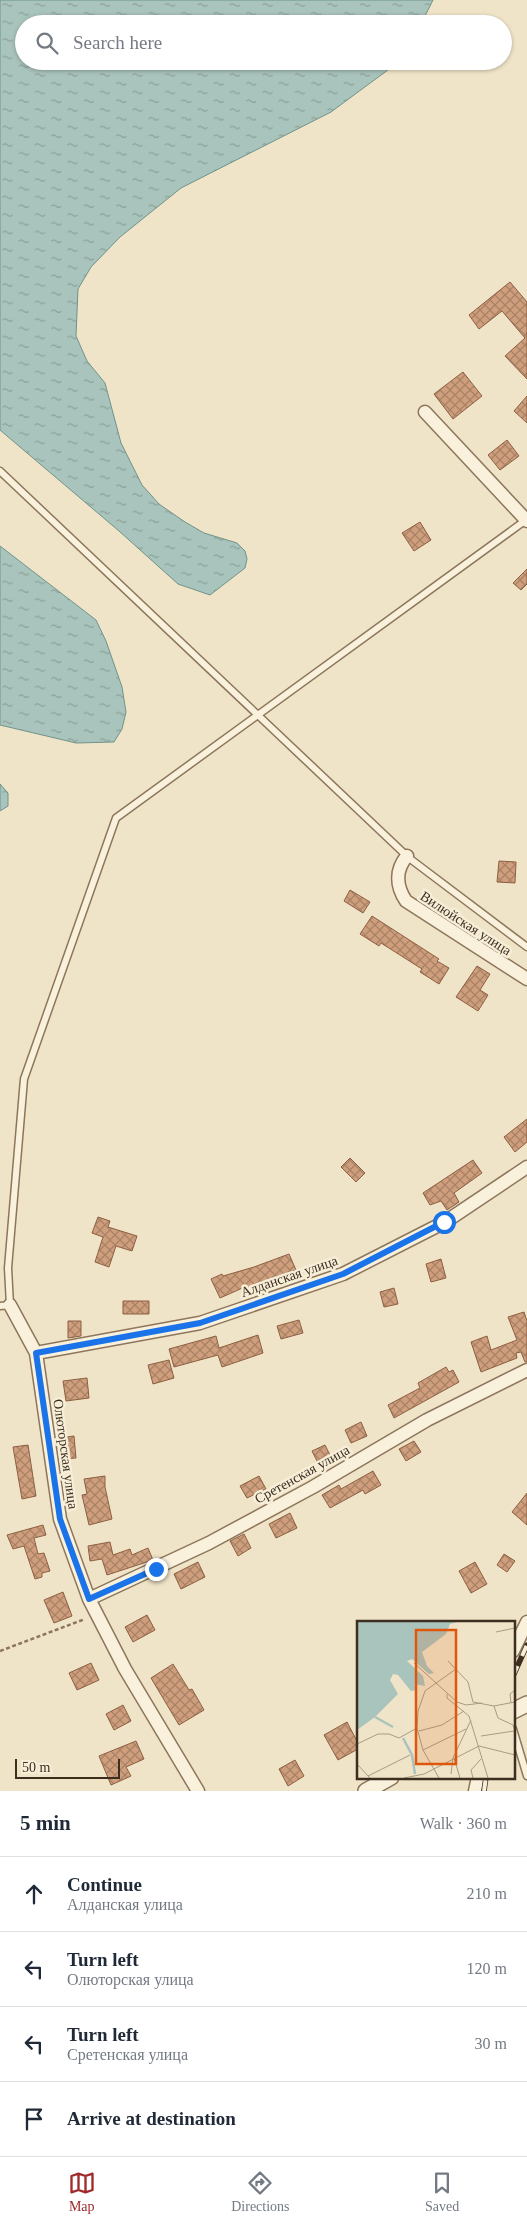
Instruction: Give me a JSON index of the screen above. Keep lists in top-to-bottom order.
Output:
{
  "streets": {
    "street": [
      "Вилюйская улица",
      "Алданская улица",
      "Олюторская улица",
      "Сретенская улица"
    ]
  },
  "crossings": [
    ["Алданская улица", "Олюторская улица"],
    ["Олюторская улица", "Сретенская улица"]
  ],
  "scale_bar": "50 m",
  "page": {
    "search": "Search here",
    "scale": "50 m",
    "heading": ["5 min", "Walk · 360 m"],
    "list": [
      ["Continue", "Алданская улица", "210 m"],
      ["Turn left", "Олюторская улица", "120 m"],
      ["Turn left", "Сретенская улица", "30 m"],
      "Arrive at destination"
    ],
    "nav": ["Map", "Directions", "Saved"]
  }
}
